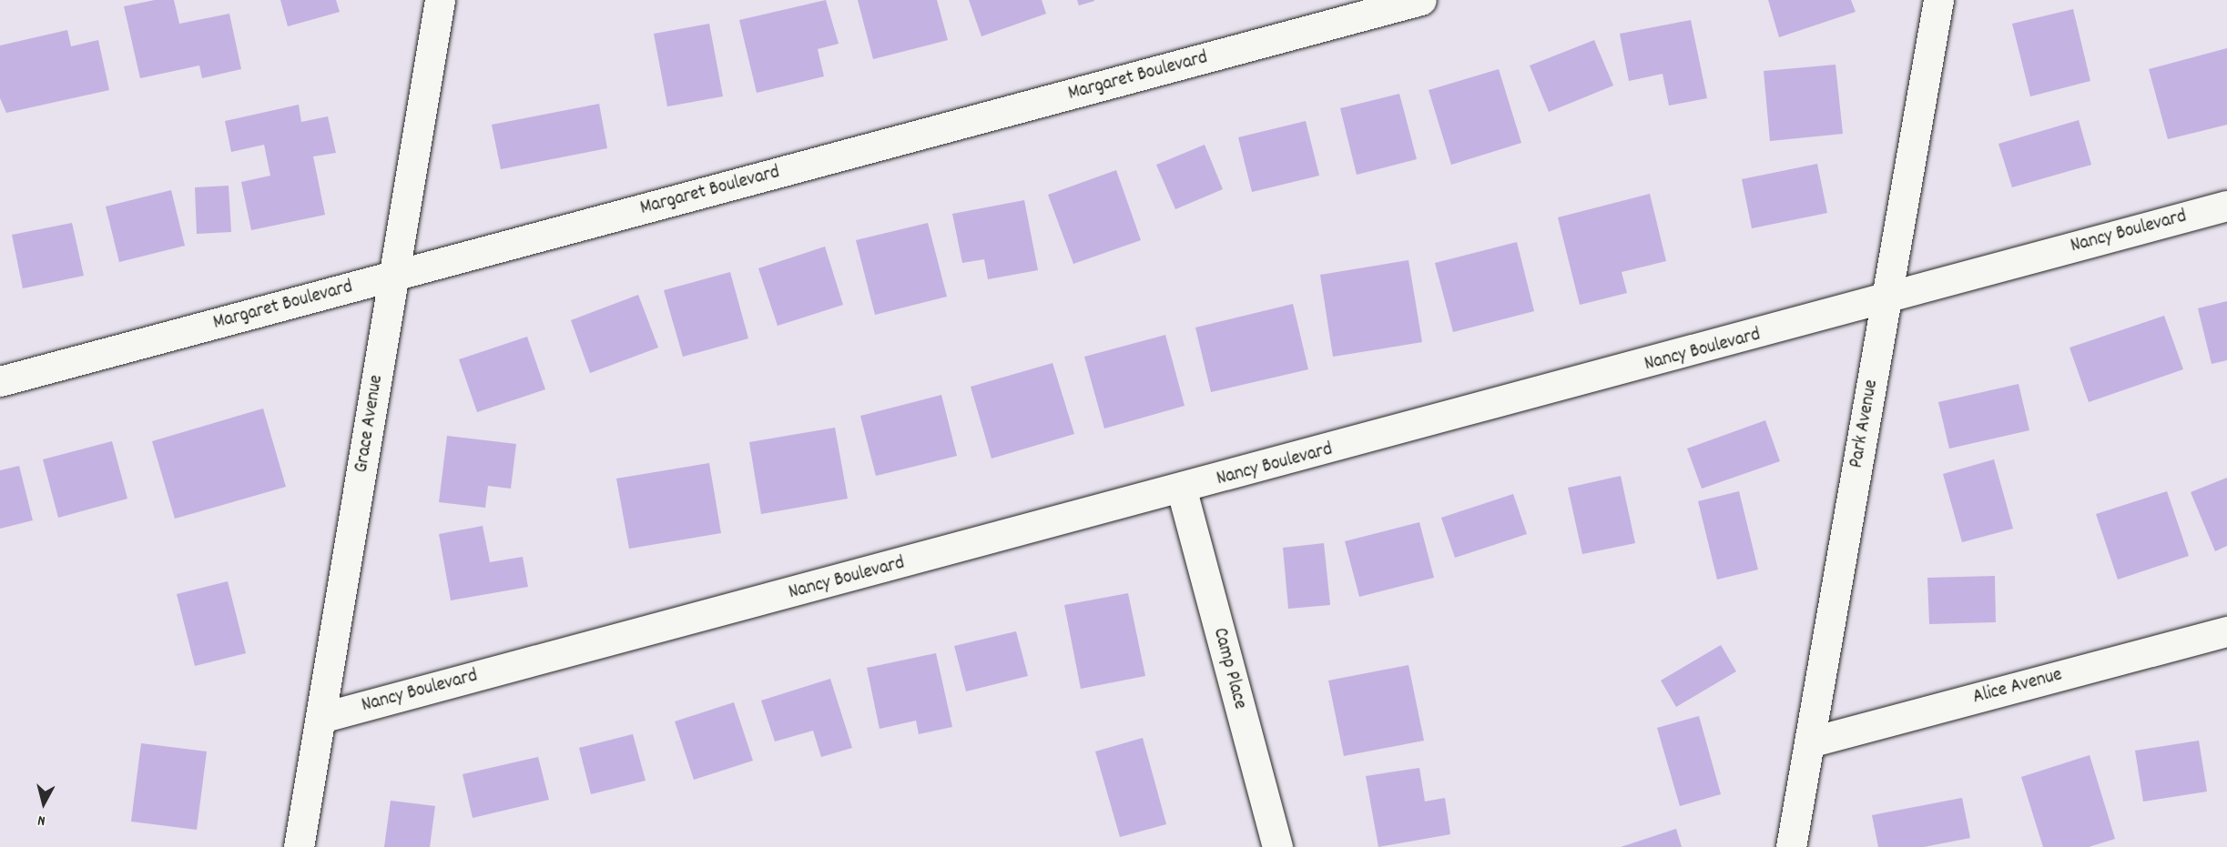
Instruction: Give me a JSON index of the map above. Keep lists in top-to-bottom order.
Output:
{
  "streets": {
    "street": [
      "Margaret Boulevard",
      "Nancy Boulevard",
      "Grace Avenue",
      "Park Avenue",
      "Camp Place",
      "Alice Avenue"
    ]
  },
  "crossings": [
    ["Margaret Boulevard", "Grace Avenue"],
    ["Nancy Boulevard", "Grace Avenue"],
    ["Nancy Boulevard", "Park Avenue"],
    ["Nancy Boulevard", "Camp Place"],
    ["Park Avenue", "Alice Avenue"]
  ],
  "north": "bottom"
}
